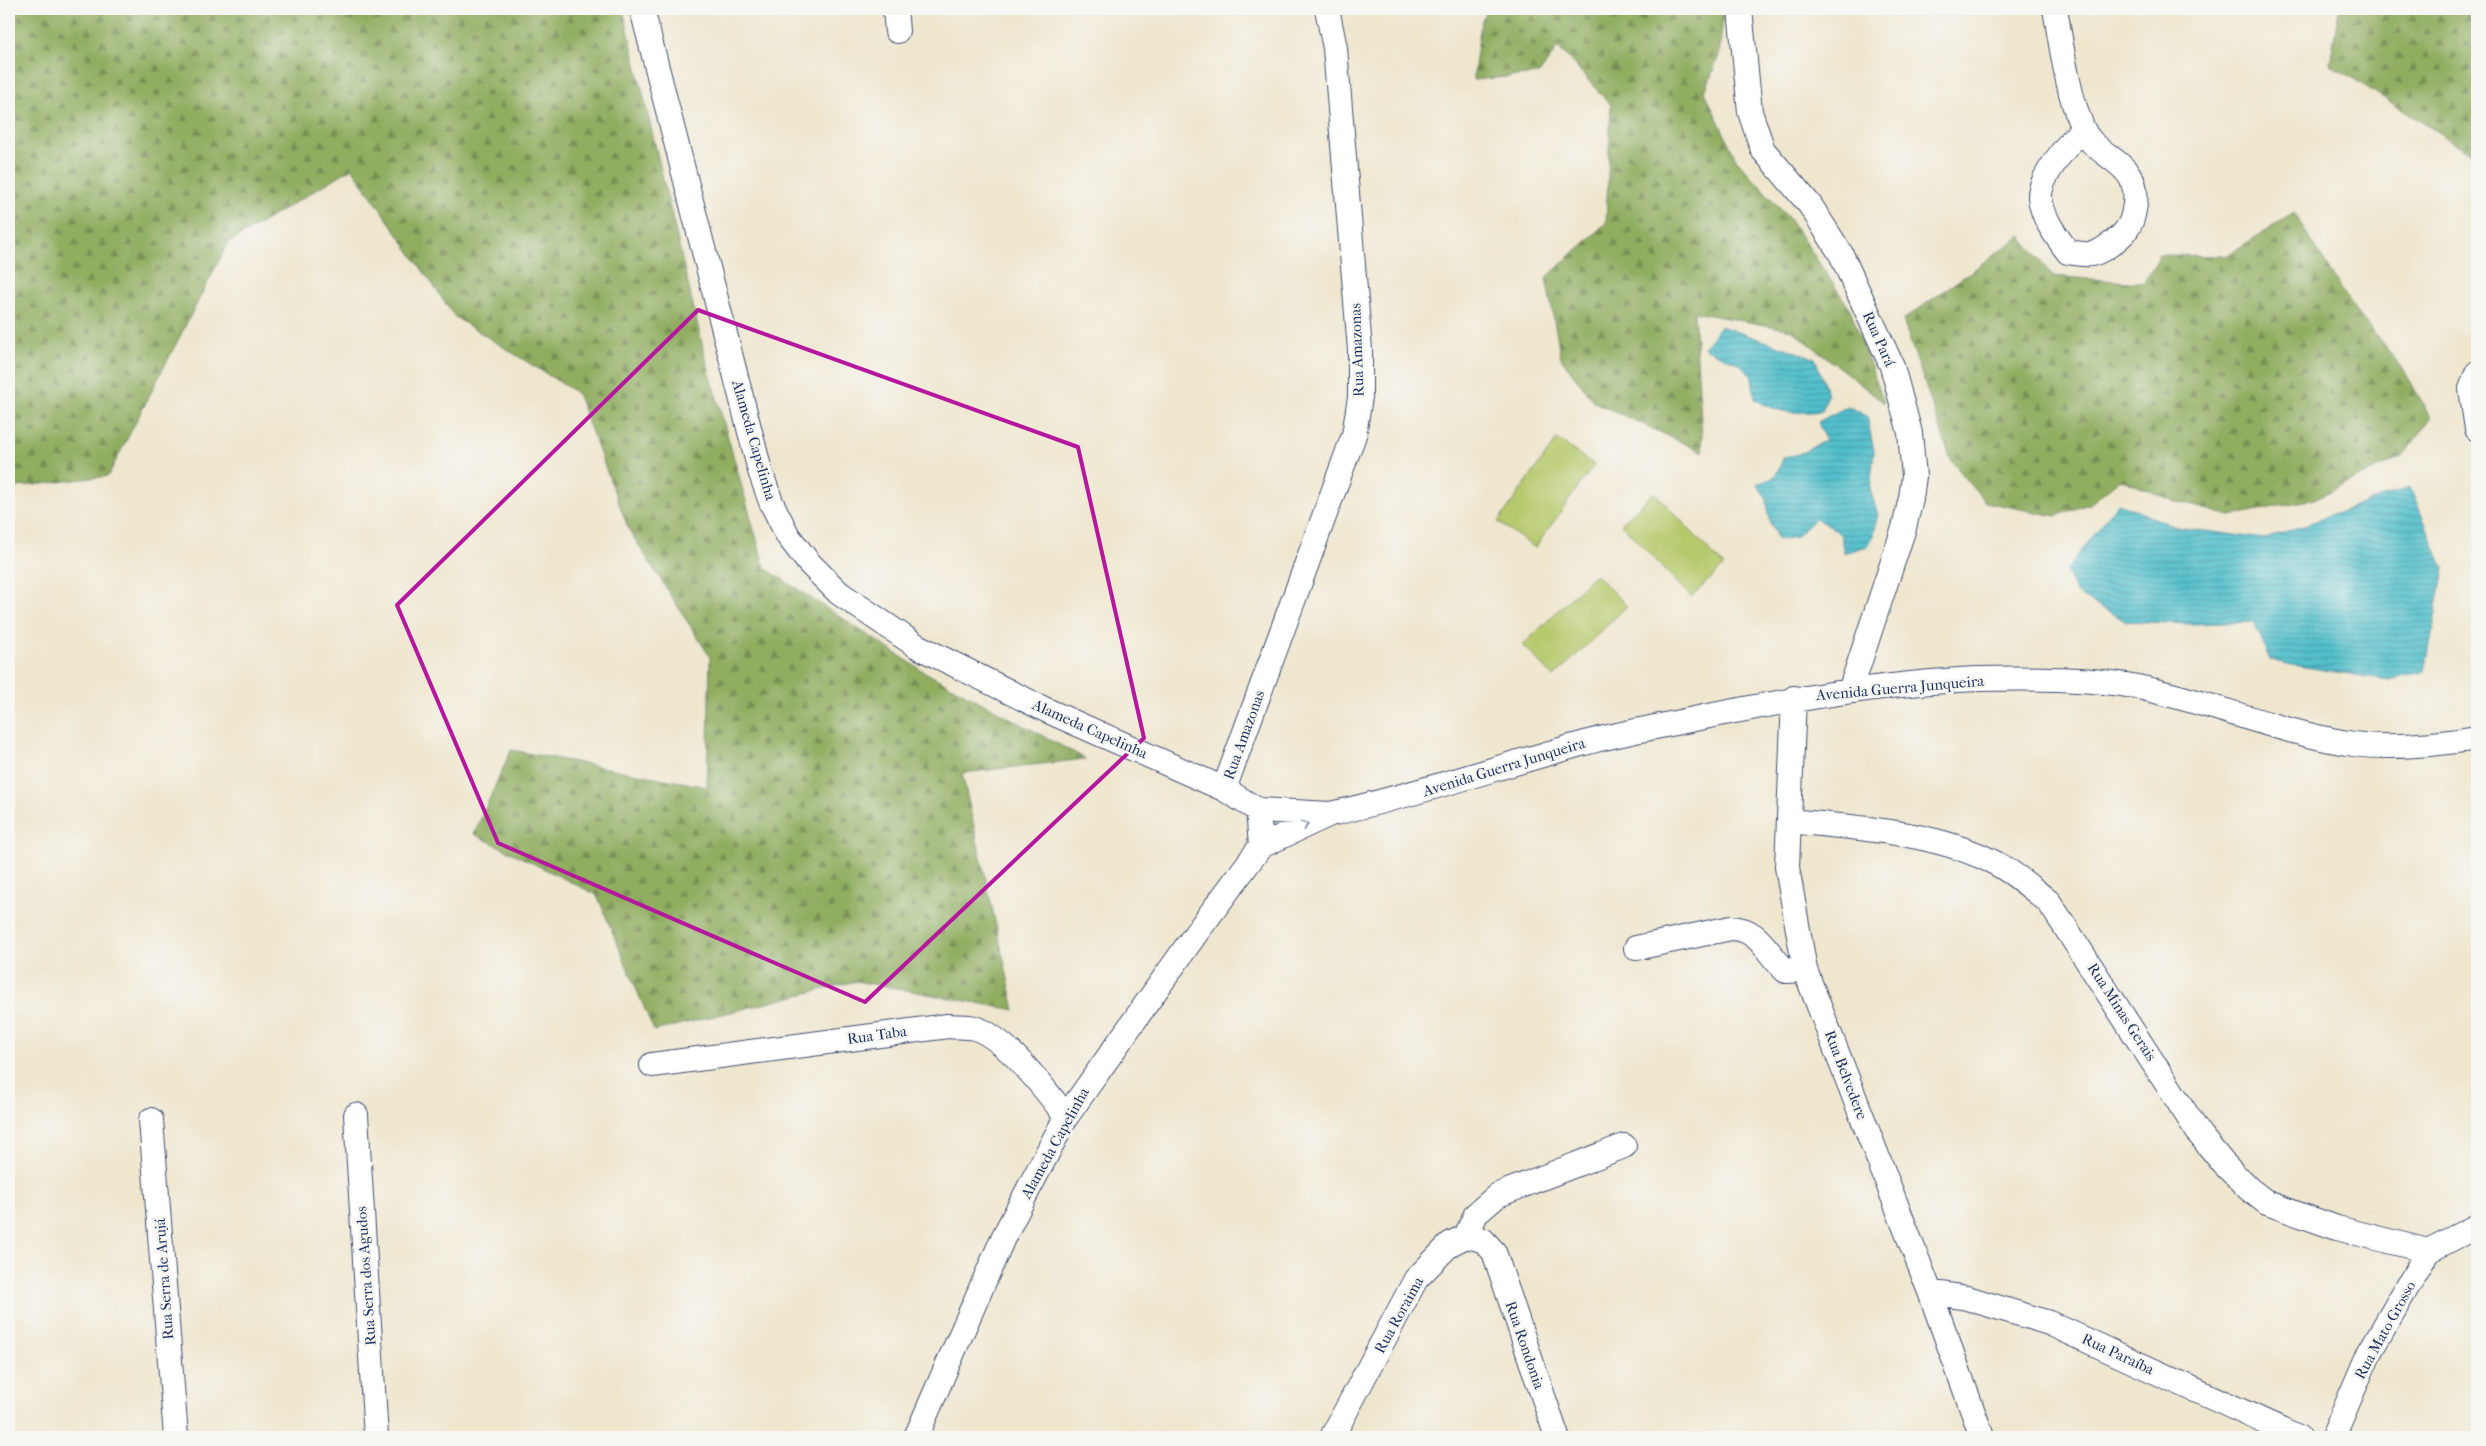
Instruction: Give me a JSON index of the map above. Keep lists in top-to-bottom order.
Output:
{
  "streets": {
    "street": [
      "Rua Pará",
      "Rua Amazonas",
      "Alameda Capelinha",
      "Avenida Guerra Junqueira",
      "Rua Minas Gerais",
      "Rua Taba",
      "Rua Belvedere",
      "Rua Serra dos Agudos",
      "Rua Serra de Arujá",
      "Rua Roraima",
      "Rua Mato Grosso",
      "Rua Rondonia",
      "Rua Paraíba"
    ]
  },
  "crossings": [
    ["Rua Pará", "Avenida Guerra Junqueira"],
    ["Rua Amazonas", "Alameda Capelinha"],
    ["Alameda Capelinha", "Avenida Guerra Junqueira"],
    ["Alameda Capelinha", "Rua Taba"],
    ["Avenida Guerra Junqueira", "Rua Belvedere"],
    ["Rua Minas Gerais", "Rua Belvedere"],
    ["Rua Minas Gerais", "Rua Mato Grosso"],
    ["Rua Belvedere", "Rua Paraíba"],
    ["Rua Roraima", "Rua Rondonia"]
  ]
}
